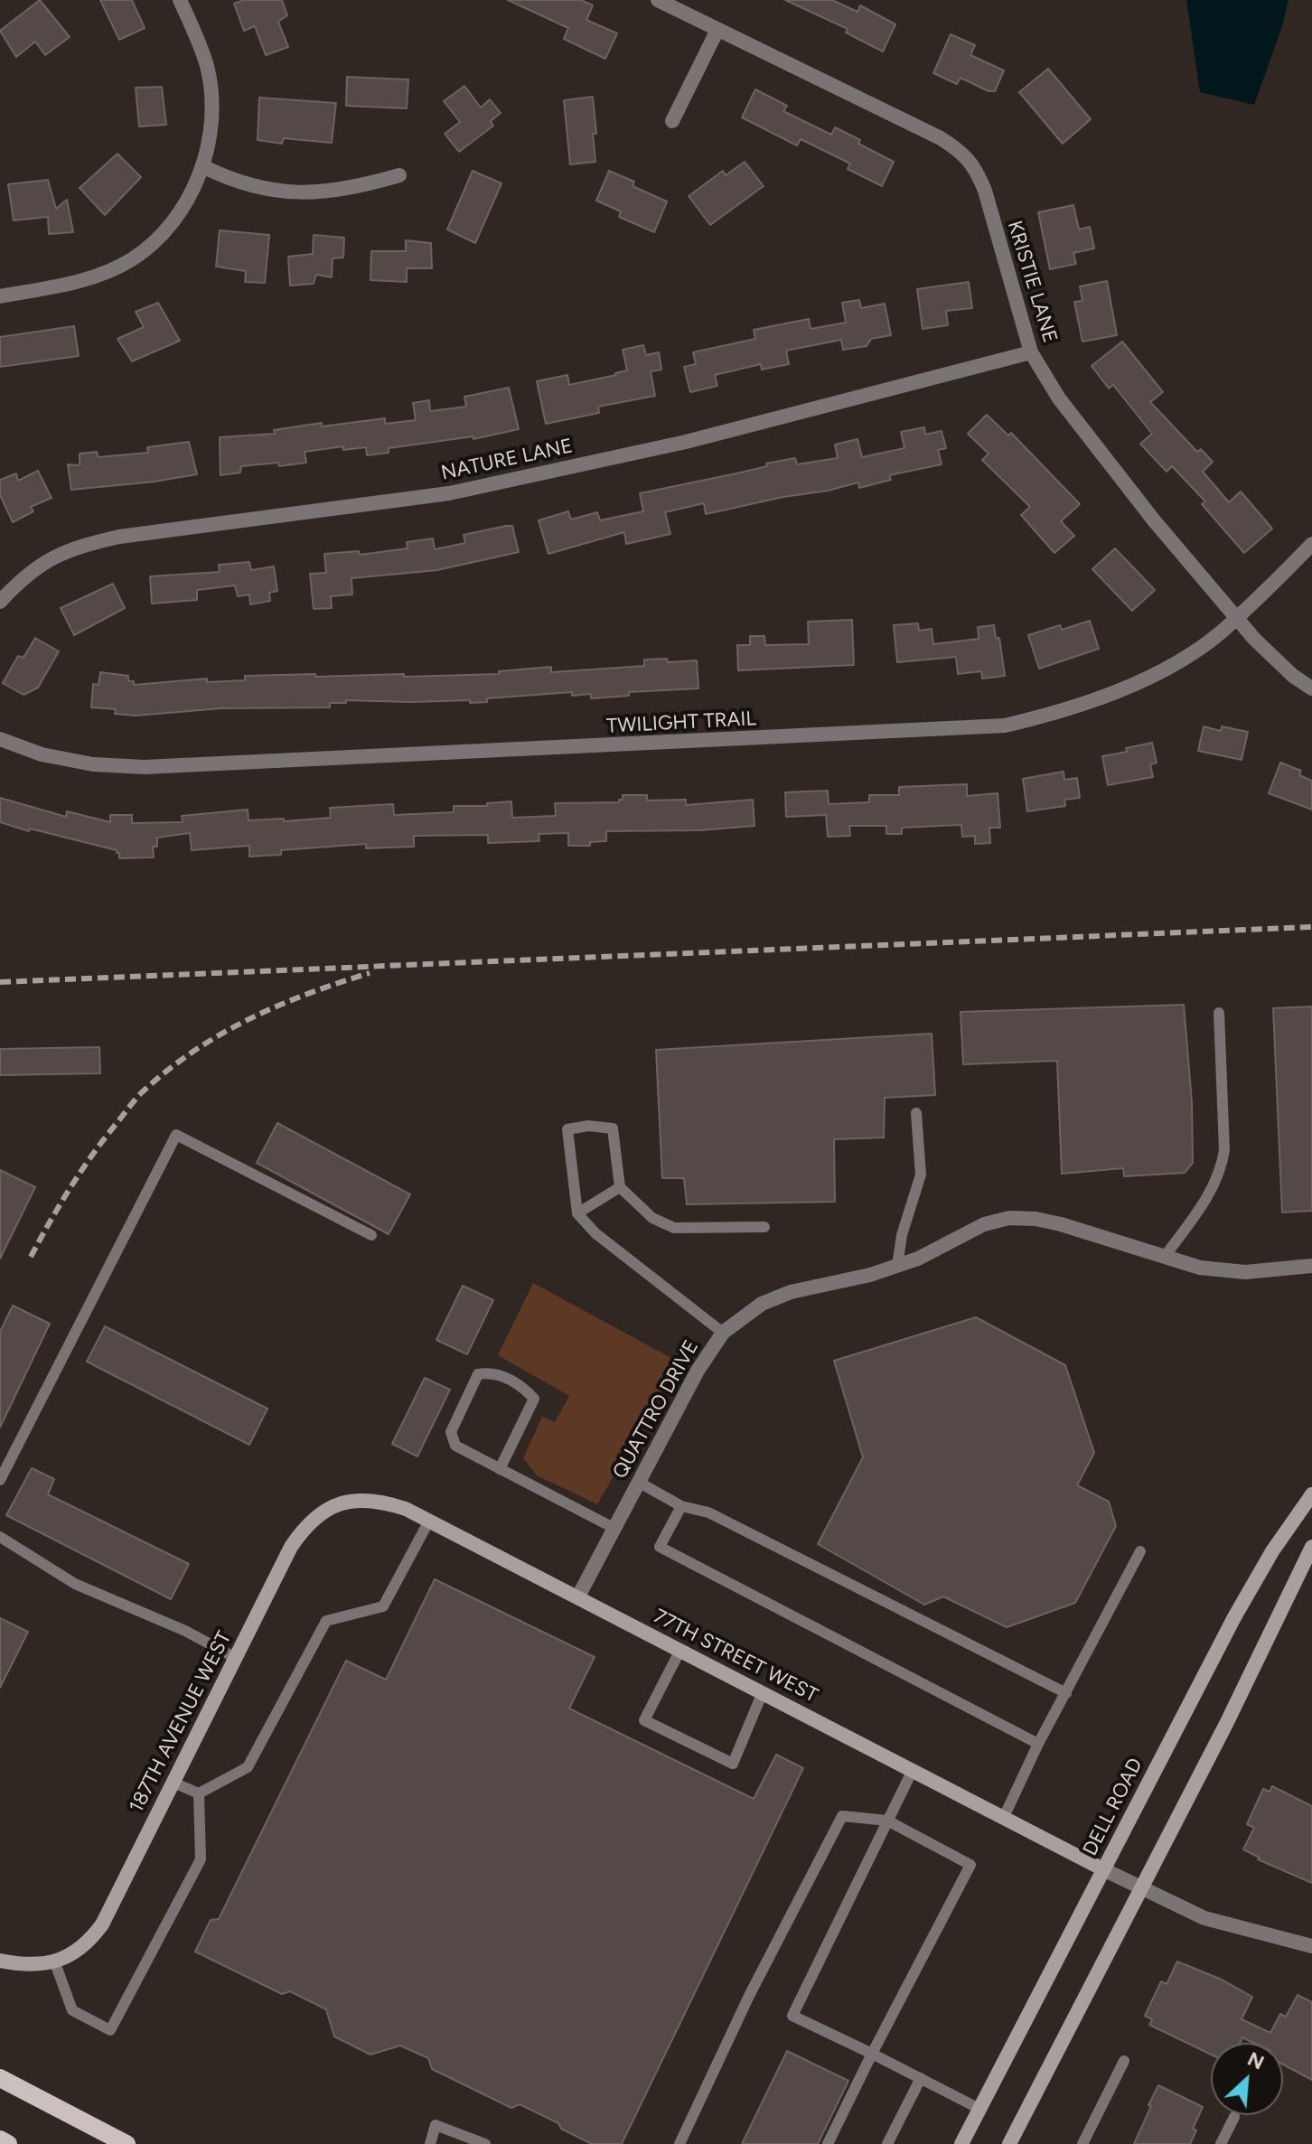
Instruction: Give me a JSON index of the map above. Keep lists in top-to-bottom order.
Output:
{
  "streets": {
    "street": [
      "KRISTIE LANE",
      "NATURE LANE",
      "TWILIGHT TRAIL",
      "QUATTRO DRIVE",
      "77TH STREET WEST",
      "187TH AVENUE WEST",
      "DELL ROAD"
    ]
  },
  "crossings": [
    ["KRISTIE LANE", "NATURE LANE"],
    ["KRISTIE LANE", "TWILIGHT TRAIL"],
    ["QUATTRO DRIVE", "77TH STREET WEST"],
    ["77TH STREET WEST", "187TH AVENUE WEST"],
    ["77TH STREET WEST", "DELL ROAD"]
  ],
  "north": "top right"
}
